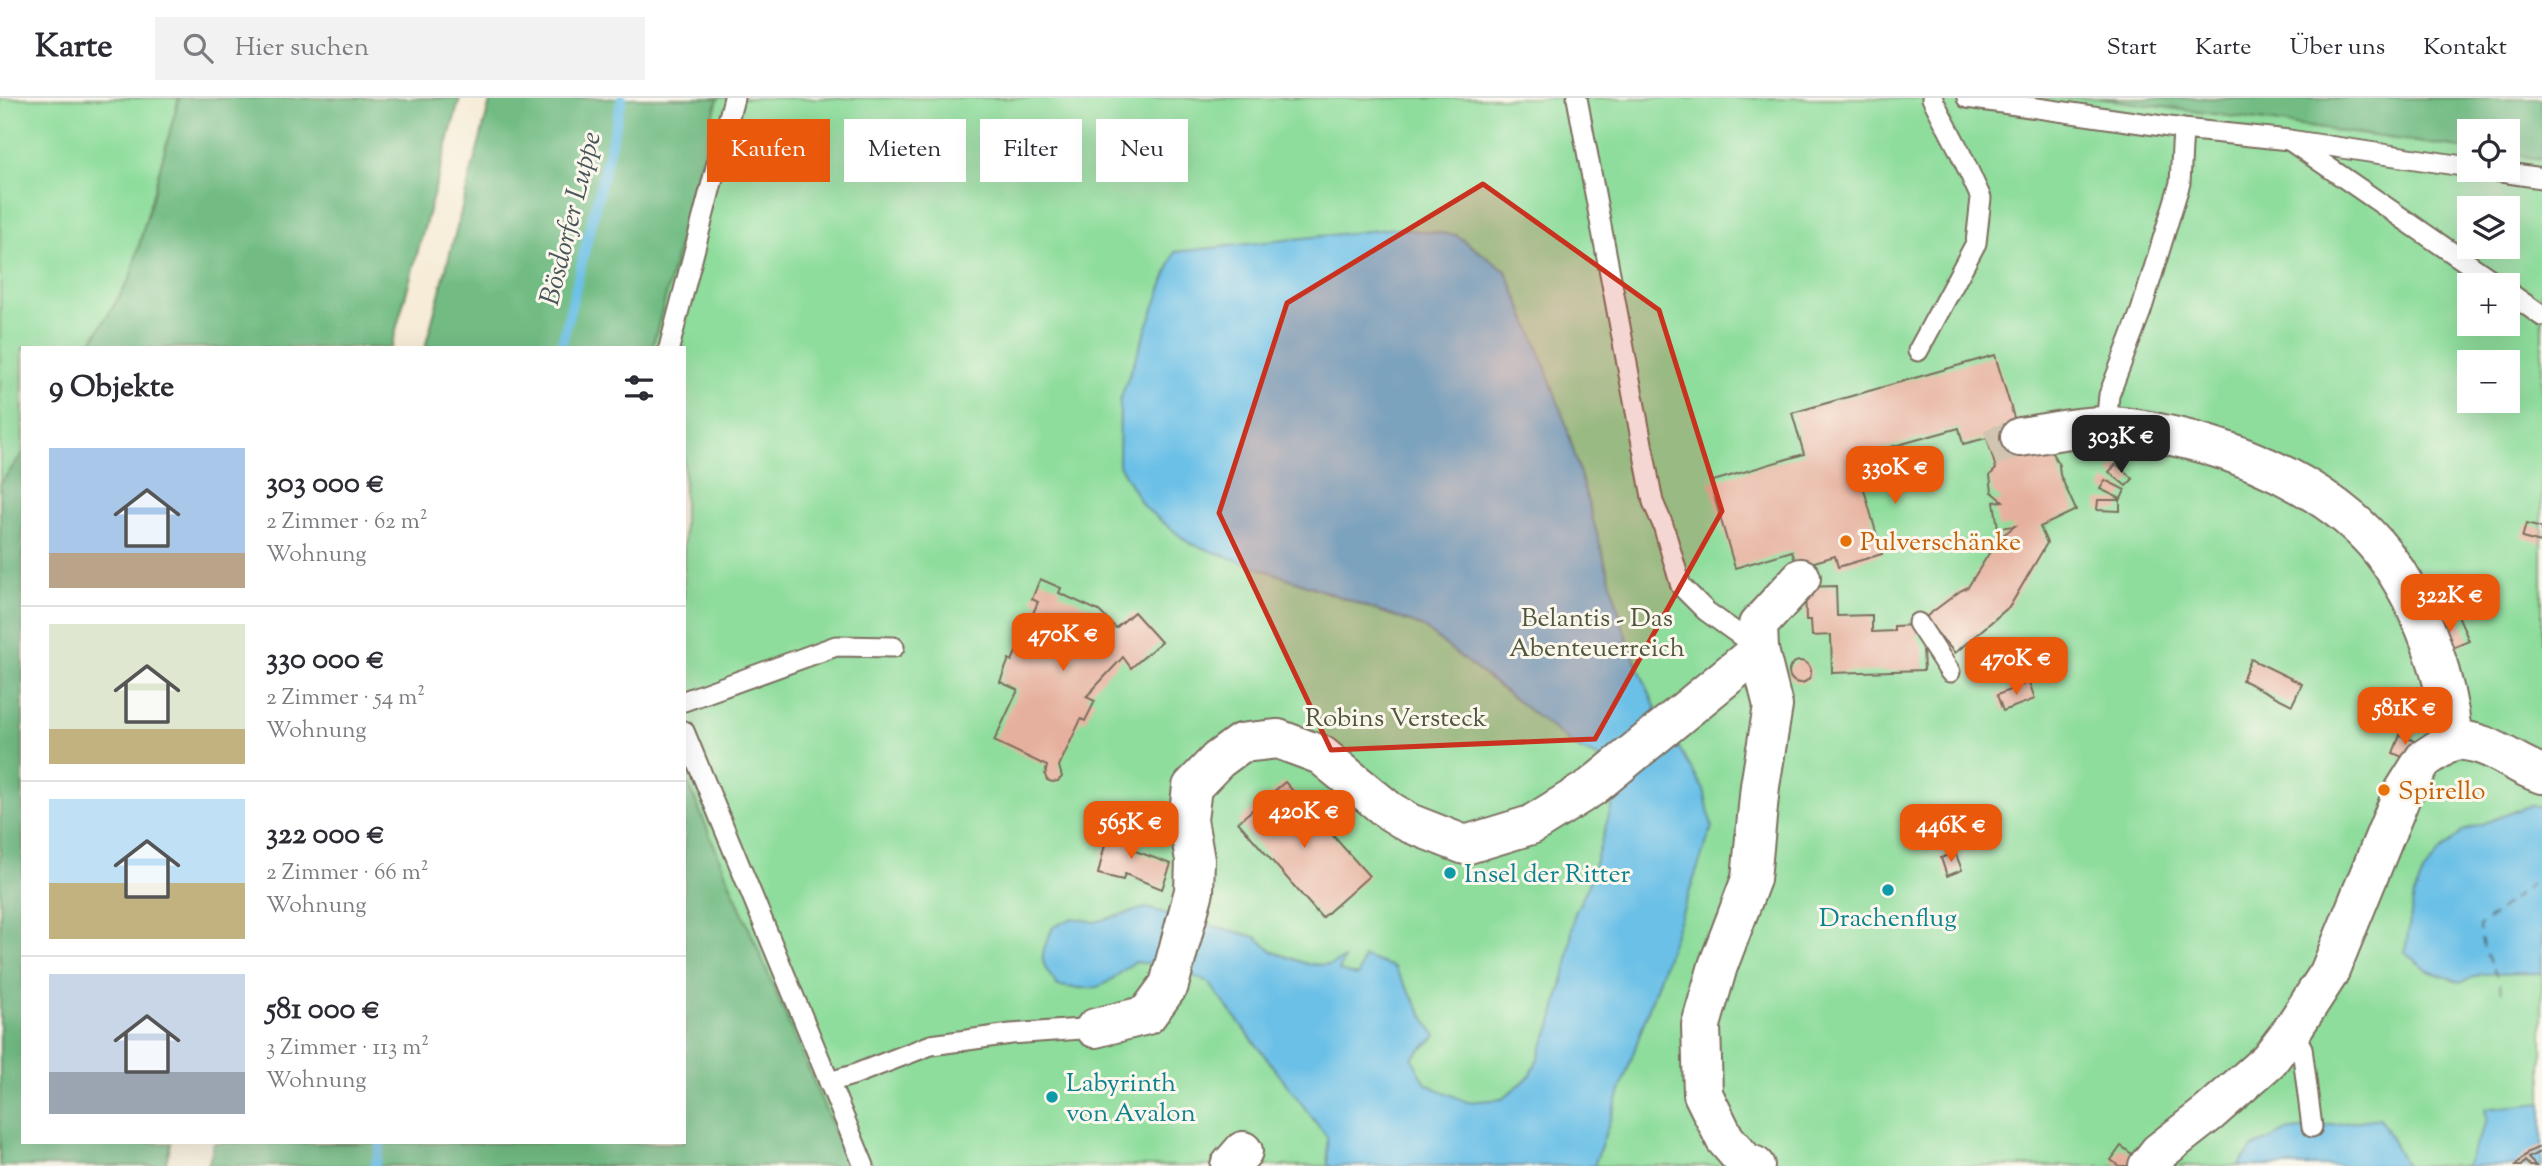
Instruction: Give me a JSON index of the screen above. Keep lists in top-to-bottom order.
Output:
{
  "water": ["Bösdorfer Luppe"],
  "parks": ["Belantis - Das Abenteuerreich", "Robins Versteck"],
  "places": [
    "Pulverschänke",
    "Spirello",
    "Insel der Ritter",
    "Drachenflug",
    "Labyrinth von Avalon"
  ],
  "page": {
    "header": "Karte",
    "search": "Hier suchen",
    "nav": [
      "Start",
      "Karte",
      "Über uns",
      "Kontakt"
    ],
    "map_buttons": ["+", "−"],
    "chip": [
      "Kaufen",
      "Mieten",
      "Filter",
      "Neu"
    ],
    "heading": "9 Objekte",
    "price": [
      "303K €",
      "330K €",
      "322K €",
      "470K €",
      "470K €",
      "581K €",
      "420K €",
      "565K €",
      "446K €"
    ],
    "list": [
      {
        "name": "303 000 €",
        "note": "2 Zimmer · 62 m² · Wohnung"
      },
      {
        "name": "330 000 €",
        "note": "2 Zimmer · 54 m² · Wohnung"
      },
      {
        "name": "322 000 €",
        "note": "2 Zimmer · 66 m² · Wohnung"
      },
      {
        "name": "581 000 €",
        "note": "3 Zimmer · 113 m² · Wohnung"
      }
    ]
  }
}
